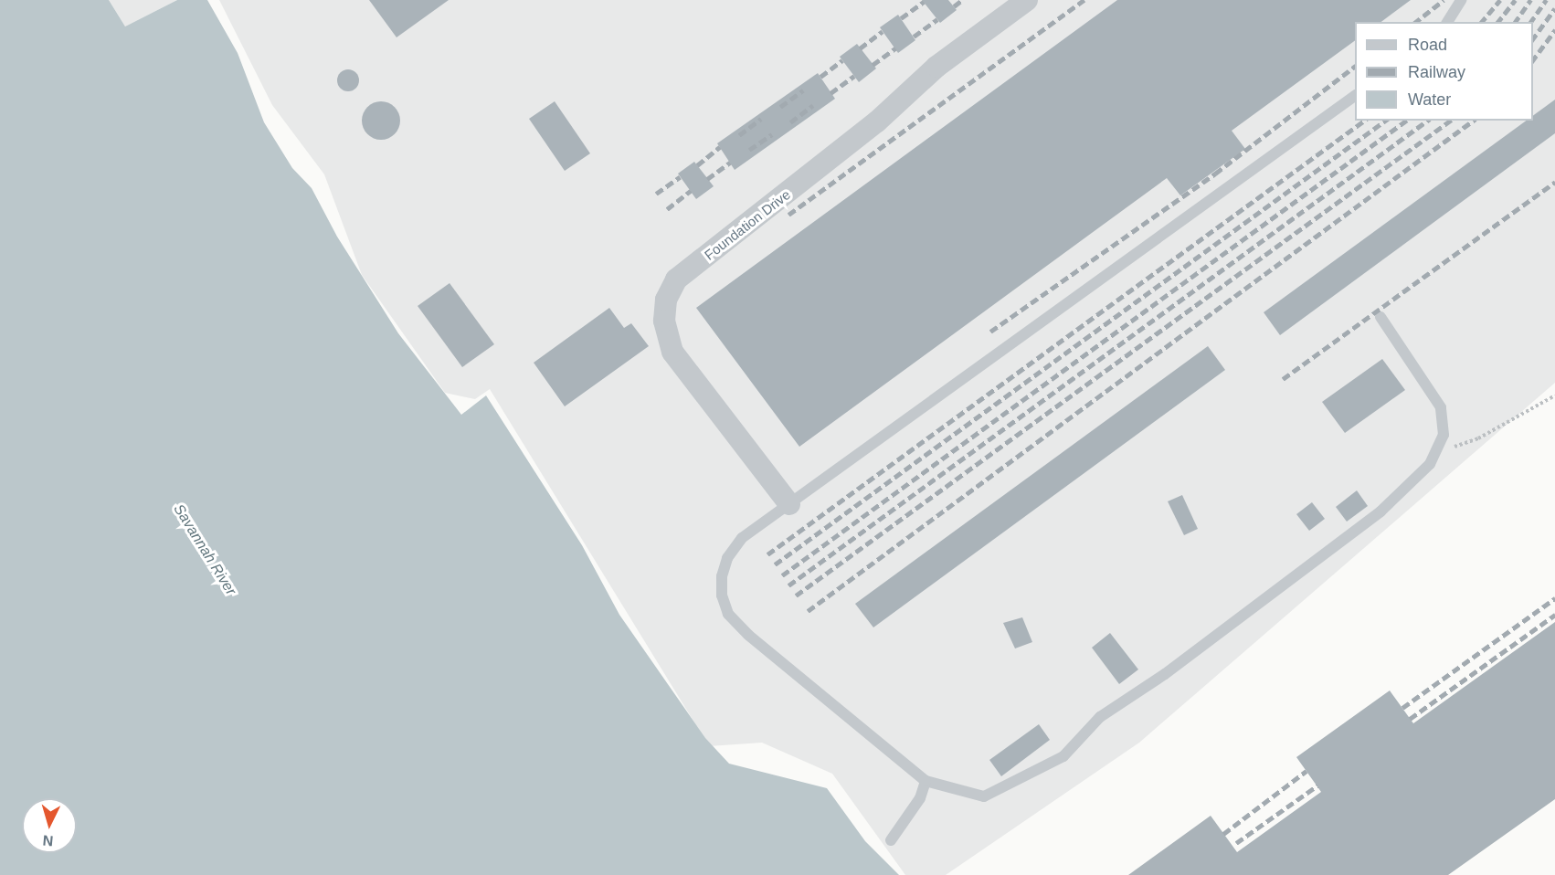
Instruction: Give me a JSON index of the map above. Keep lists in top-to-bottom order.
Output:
{
  "streets": {
    "street": ["Foundation Drive"]
  },
  "water": ["Savannah River"],
  "legend": ["Road", "Railway", "Water"],
  "north": "bottom"
}
